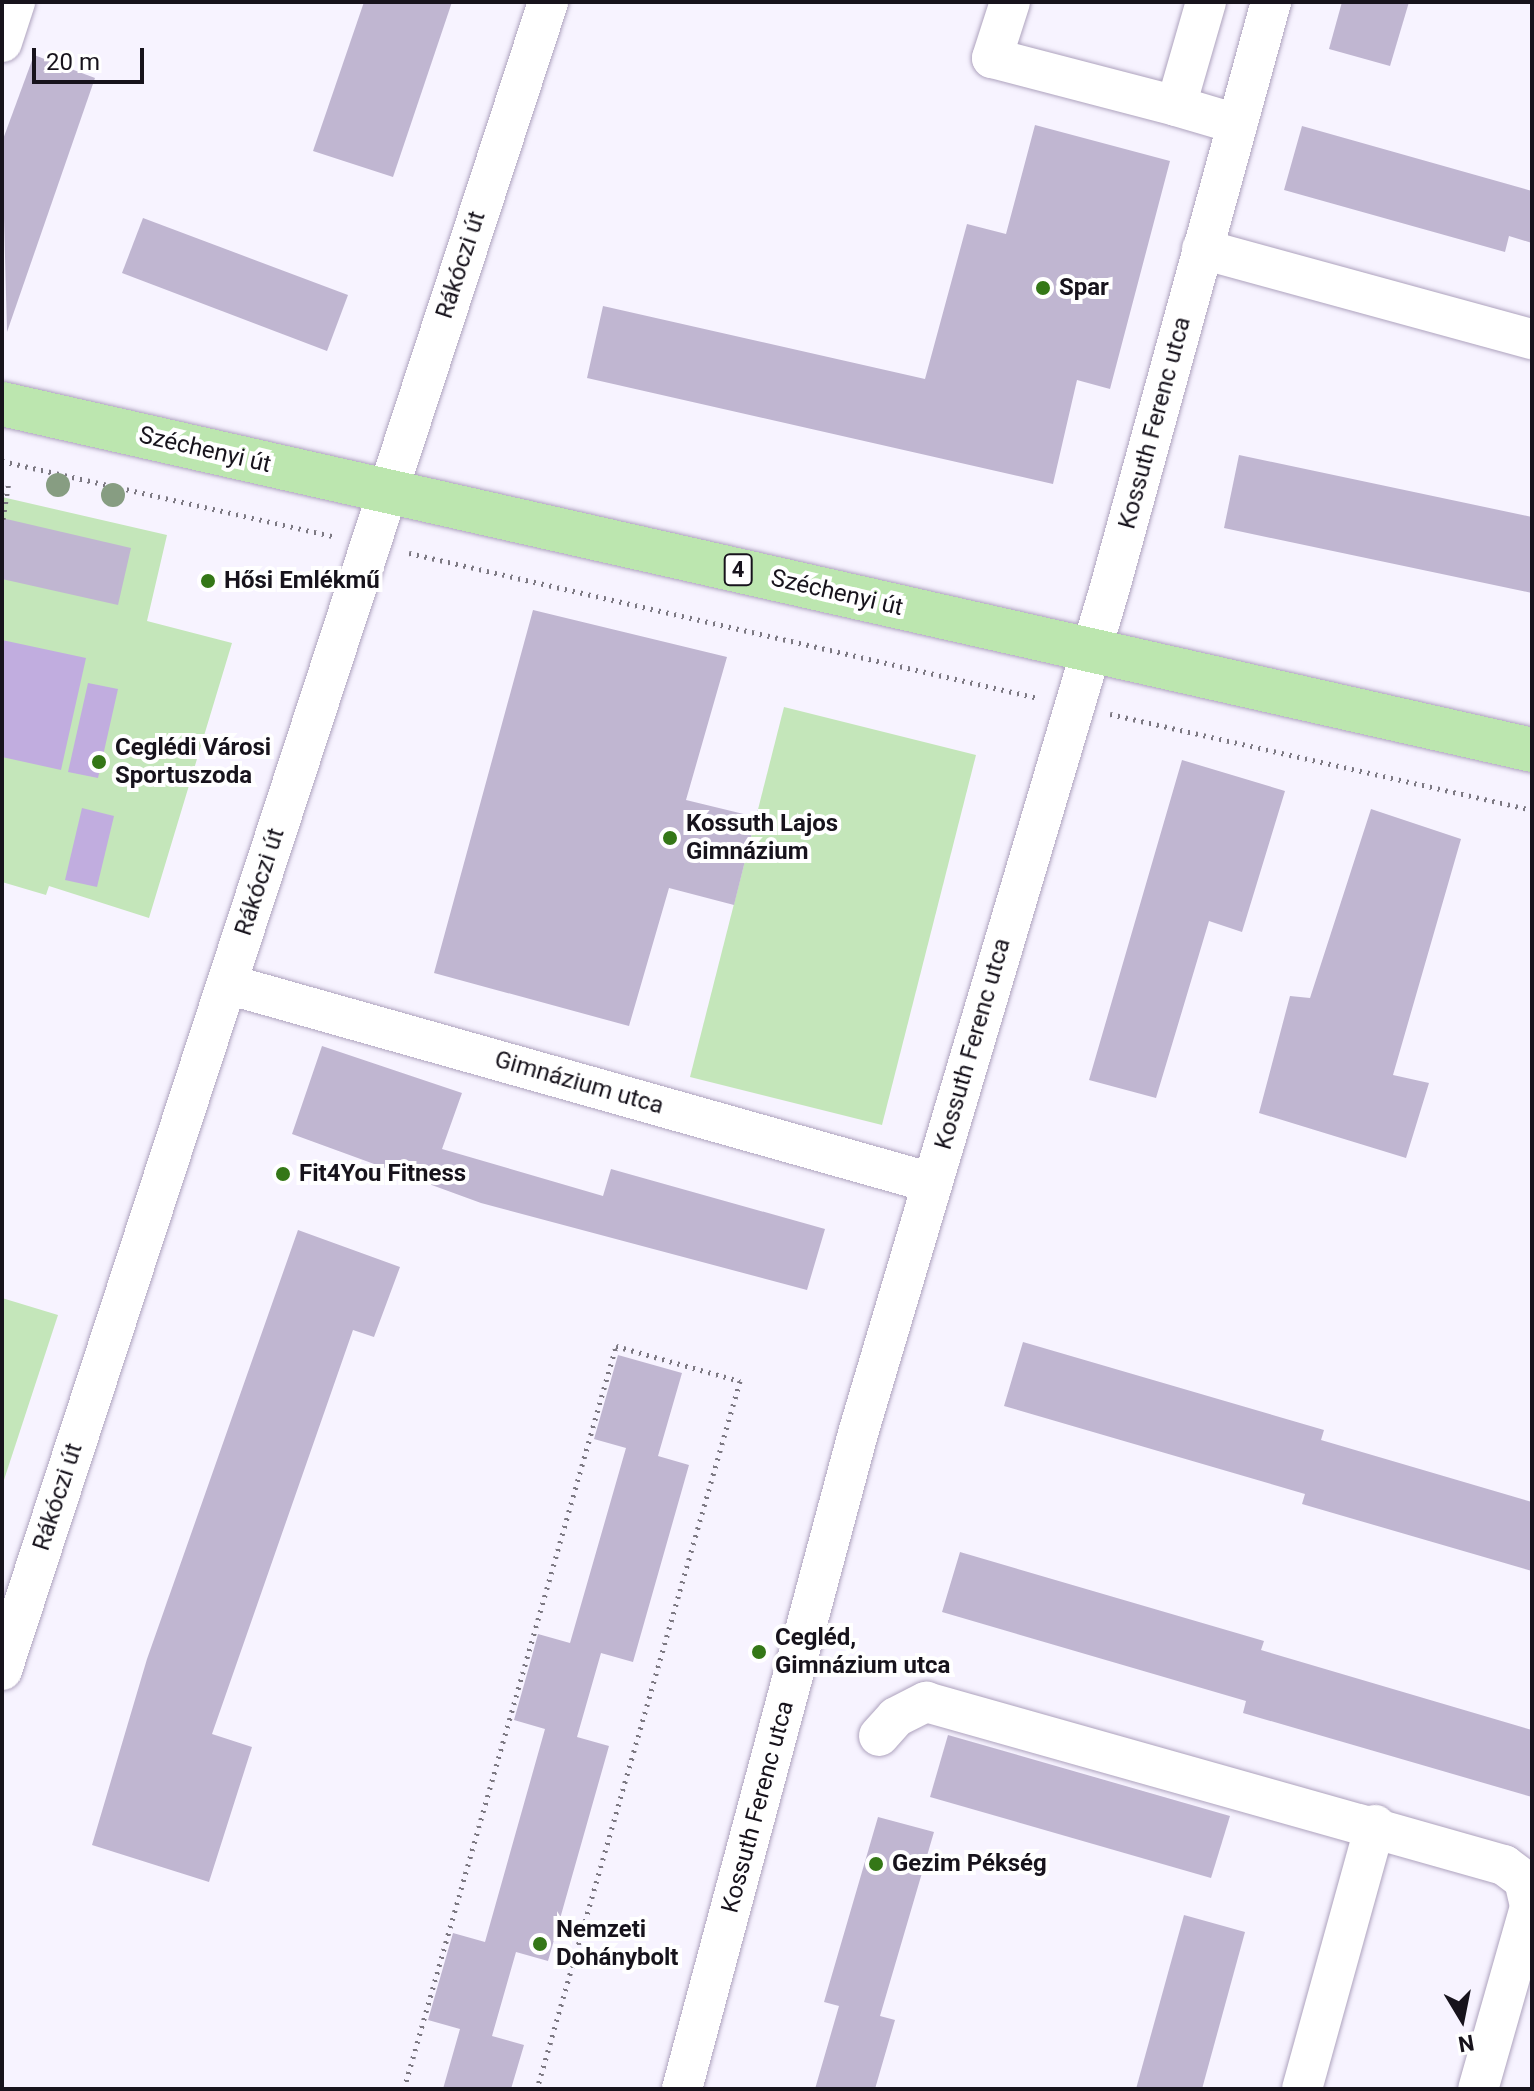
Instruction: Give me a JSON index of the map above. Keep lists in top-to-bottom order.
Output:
{
  "streets": {
    "main road": ["Széchenyi út", "4"],
    "street": ["Rákóczi út", "Kossuth Ferenc utca", "Gimnázium utca"]
  },
  "crossings": [
    ["Rákóczi út", "Széchenyi út"],
    ["Rákóczi út", "Gimnázium utca"],
    ["Kossuth Ferenc utca", "Széchenyi út"],
    ["Kossuth Ferenc utca", "Gimnázium utca"]
  ],
  "places": [
    "Spar",
    "Hősi Emlékmű",
    "Ceglédi Városi Sportuszoda",
    "Kossuth Lajos Gimnázium",
    "Fit4You Fitness",
    "Cegléd, Gimnázium utca",
    "Gezim Pékség",
    "Nemzeti Dohánybolt"
  ],
  "scale_bar": "20 m",
  "north": "bottom"
}
